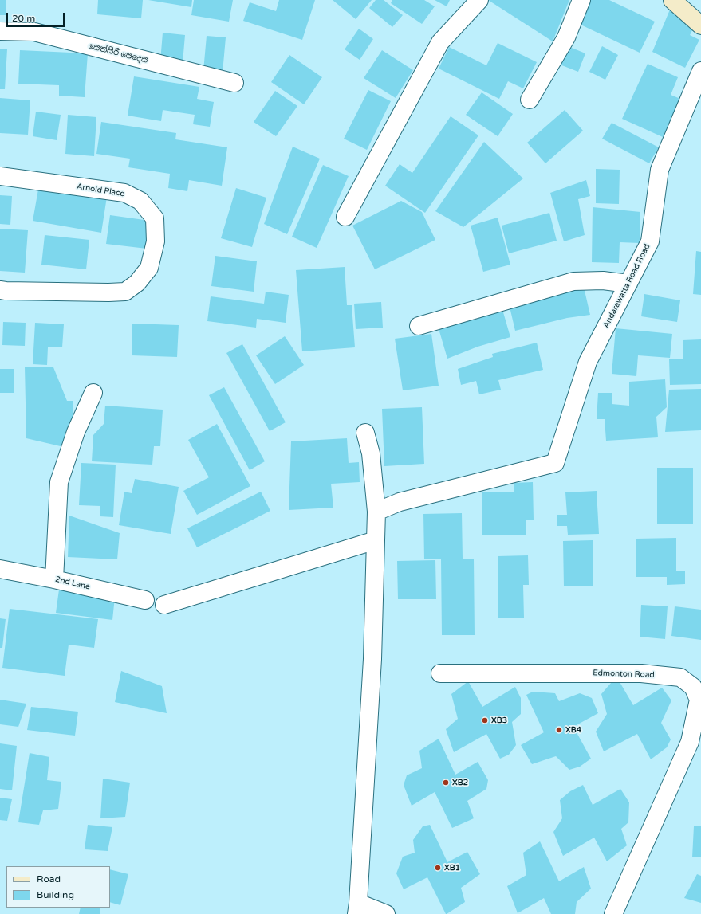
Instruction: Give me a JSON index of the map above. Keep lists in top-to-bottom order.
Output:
{
  "streets": {
    "street": [
      "සෙත්සිරි පෙදෙස",
      "Arnold Place",
      "Andarawatta Road Road",
      "2nd Lane",
      "Edmonton Road"
    ]
  },
  "places": [
    "XB3",
    "XB4",
    "XB2",
    "XB1"
  ],
  "legend": ["Road", "Building"],
  "scale_bar": "20 m"
}
